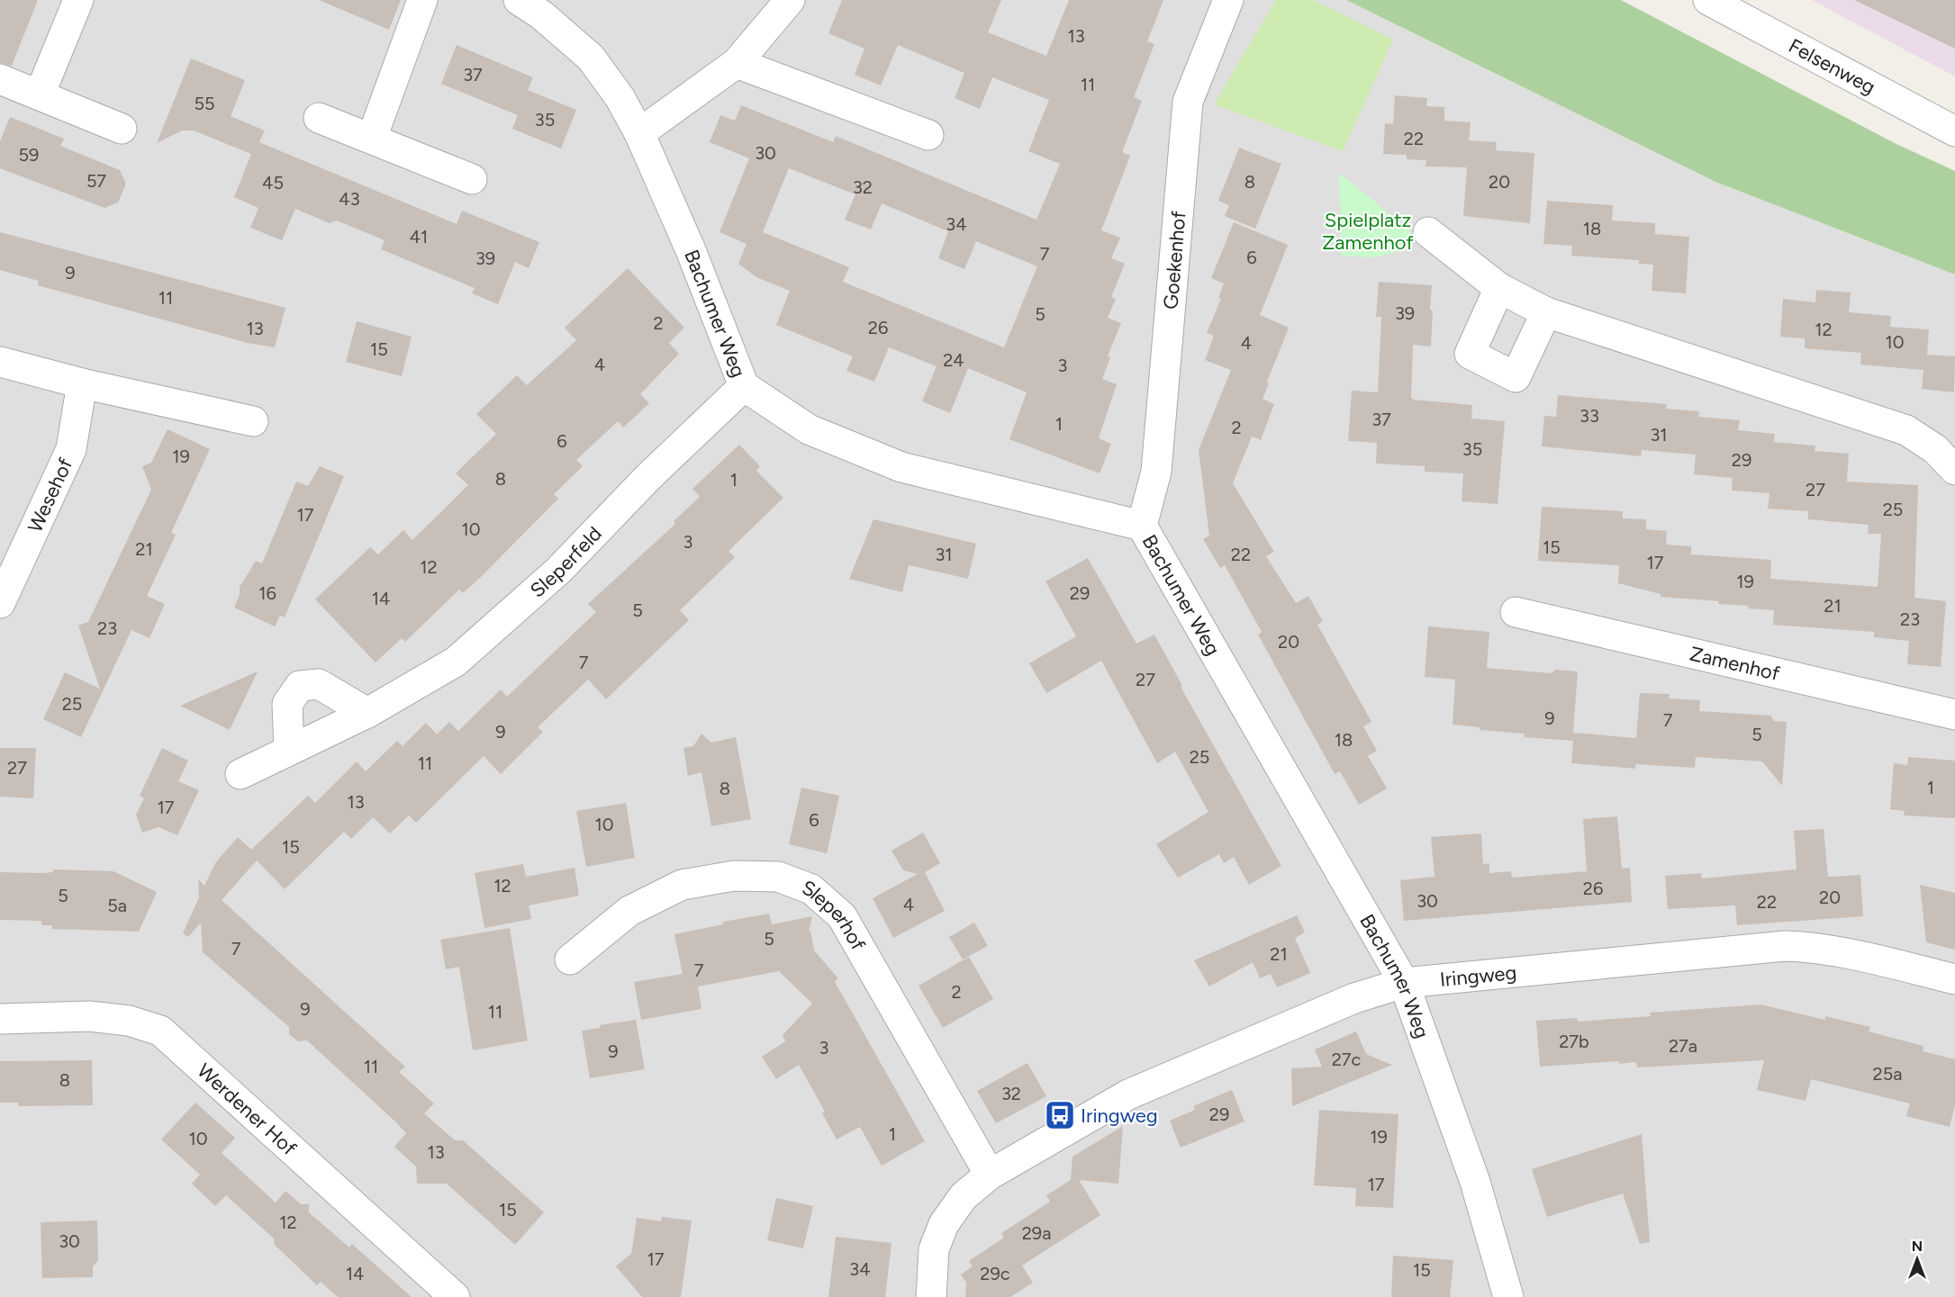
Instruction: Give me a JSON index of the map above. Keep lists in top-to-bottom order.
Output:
{
  "streets": {
    "street": [
      "Felsenweg",
      "Goekenhof",
      "Bachumer Weg",
      "Wesehof",
      "Sleperfeld",
      "Zamenhof",
      "Sleperhof",
      "Iringweg",
      "Werdener Hof"
    ]
  },
  "crossings": [
    ["Goekenhof", "Bachumer Weg"],
    ["Bachumer Weg", "Sleperfeld"],
    ["Bachumer Weg", "Iringweg"],
    ["Sleperhof", "Iringweg"]
  ],
  "parks": ["Spielplatz Zamenhof"],
  "places": {
    "bus stop": ["Iringweg"]
  },
  "house_numbers": [
    "13",
    "37",
    "11",
    "55",
    "35",
    "22",
    "30",
    "59",
    "57",
    "8",
    "20",
    "45",
    "32",
    "43",
    "34",
    "18",
    "41",
    "7",
    "6",
    "39",
    "9",
    "11",
    "39",
    "5",
    "2",
    "26",
    "13",
    "12",
    "10",
    "4",
    "15",
    "24",
    "4",
    "3",
    "33",
    "37",
    "1",
    "2",
    "31",
    "6",
    "35",
    "19",
    "29",
    "8",
    "1",
    "27",
    "25",
    "17",
    "10",
    "3",
    "15",
    "21",
    "31",
    "22",
    "17",
    "12",
    "19",
    "16",
    "29",
    "14",
    "21",
    "5",
    "23",
    "23",
    "20",
    "7",
    "27",
    "25",
    "9",
    "7",
    "9",
    "5",
    "18",
    "25",
    "11",
    "27",
    "1",
    "8",
    "13",
    "17",
    "6",
    "10",
    "15",
    "12",
    "26",
    "5",
    "20",
    "30",
    "22",
    "4",
    "5a",
    "5",
    "7",
    "21",
    "7",
    "2",
    "9",
    "11",
    "27b",
    "27a",
    "3",
    "9",
    "27c",
    "11",
    "25a",
    "8",
    "32",
    "29",
    "1",
    "19",
    "10",
    "13",
    "17",
    "15",
    "12",
    "29a",
    "30",
    "17",
    "34",
    "15",
    "14",
    "29c"
  ],
  "north": "top"
}
